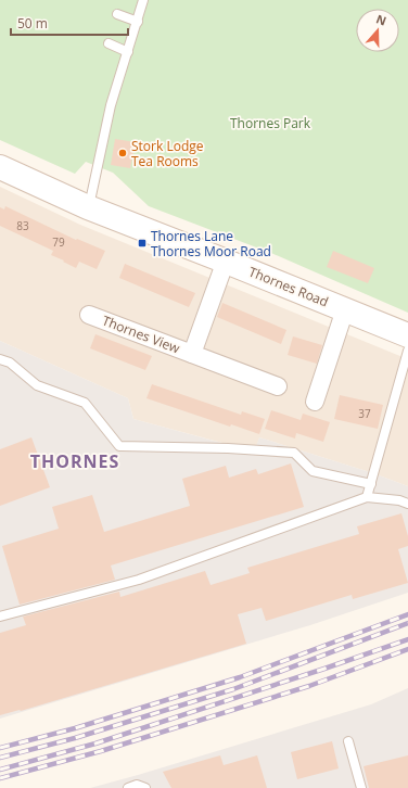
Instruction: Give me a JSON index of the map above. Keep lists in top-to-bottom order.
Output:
{
  "streets": {
    "main road": ["Thornes Road"],
    "street": ["Thornes View"]
  },
  "crossings": [
    ["Thornes Road", "Thornes View"]
  ],
  "districts": ["THORNES"],
  "parks": ["Thornes Park"],
  "places": {
    "other": ["Stork Lodge Tea Rooms"],
    "transit": ["Thornes Lane Thornes Moor Road"]
  },
  "house_numbers": ["83", "79", "37"],
  "scale_bar": "50 m",
  "north": "top"
}
